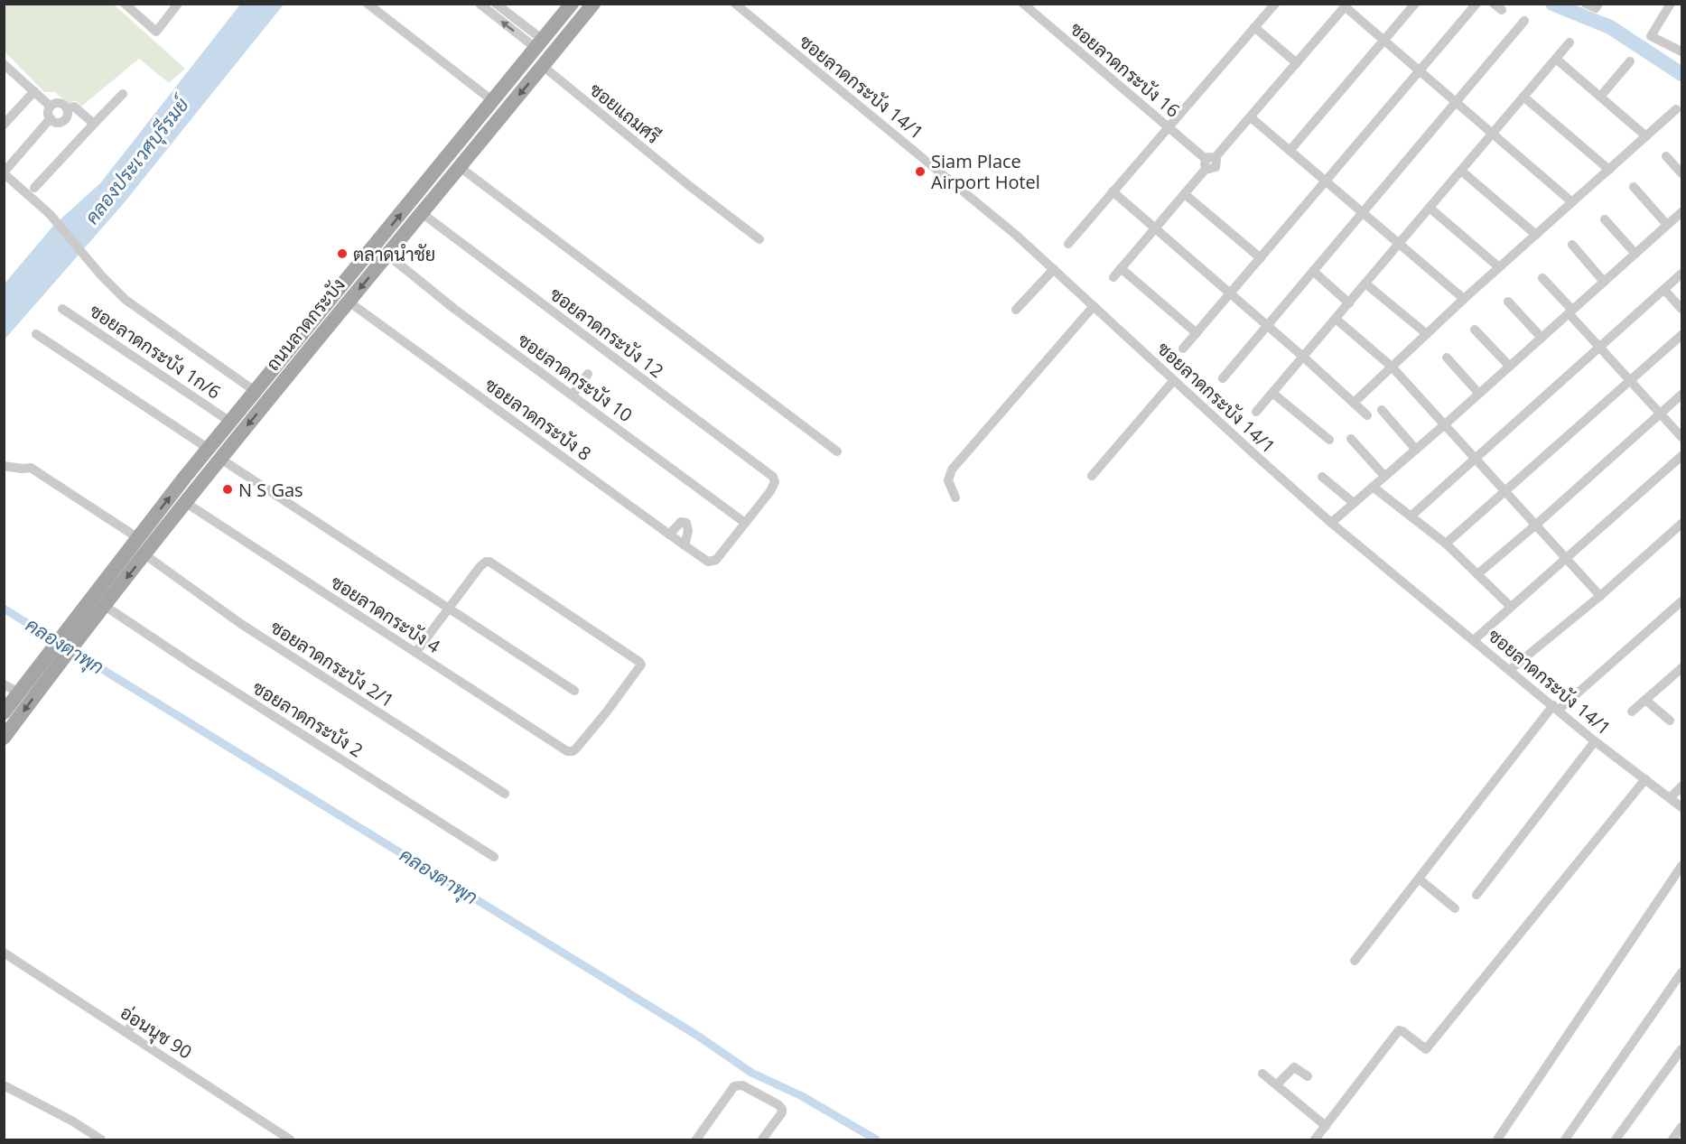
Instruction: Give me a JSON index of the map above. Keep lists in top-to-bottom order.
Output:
{
  "streets": {
    "main road": ["ถนนลาดกระบัง"],
    "street": [
      "ซอยลาดกระบัง 16",
      "ซอยลาดกระบัง 14/1",
      "ซอยแถมศรี",
      "ซอยลาดกระบัง 12",
      "ซอยลาดกระบัง 1ก/6",
      "ซอยลาดกระบัง 10",
      "ซอยลาดกระบัง 8",
      "ซอยลาดกระบัง 4",
      "ซอยลาดกระบัง 2/1",
      "ซอยลาดกระบัง 2",
      "อ่อนนุช 90"
    ]
  },
  "crossings": [
    ["ซอยแถมศรี", "ถนนลาดกระบัง"],
    ["ถนนลาดกระบัง", "ซอยลาดกระบัง 12"],
    ["ถนนลาดกระบัง", "ซอยลาดกระบัง 1ก/6"],
    ["ถนนลาดกระบัง", "ซอยลาดกระบัง 10"],
    ["ถนนลาดกระบัง", "ซอยลาดกระบัง 8"],
    ["ถนนลาดกระบัง", "ซอยลาดกระบัง 4"],
    ["ถนนลาดกระบัง", "ซอยลาดกระบัง 2/1"],
    ["ถนนลาดกระบัง", "ซอยลาดกระบัง 2"],
    ["ซอยลาดกระบัง 12", "ซอยลาดกระบัง 10"],
    ["ซอยลาดกระบัง 12", "ซอยลาดกระบัง 8"],
    ["ซอยลาดกระบัง 10", "ซอยลาดกระบัง 8"]
  ],
  "water": ["คลองประเวศบุรีรมย์", "คลองตาพุก"],
  "places": ["Siam Place Airport Hotel", "ตลาดนำชัย", "N S Gas"]
}
